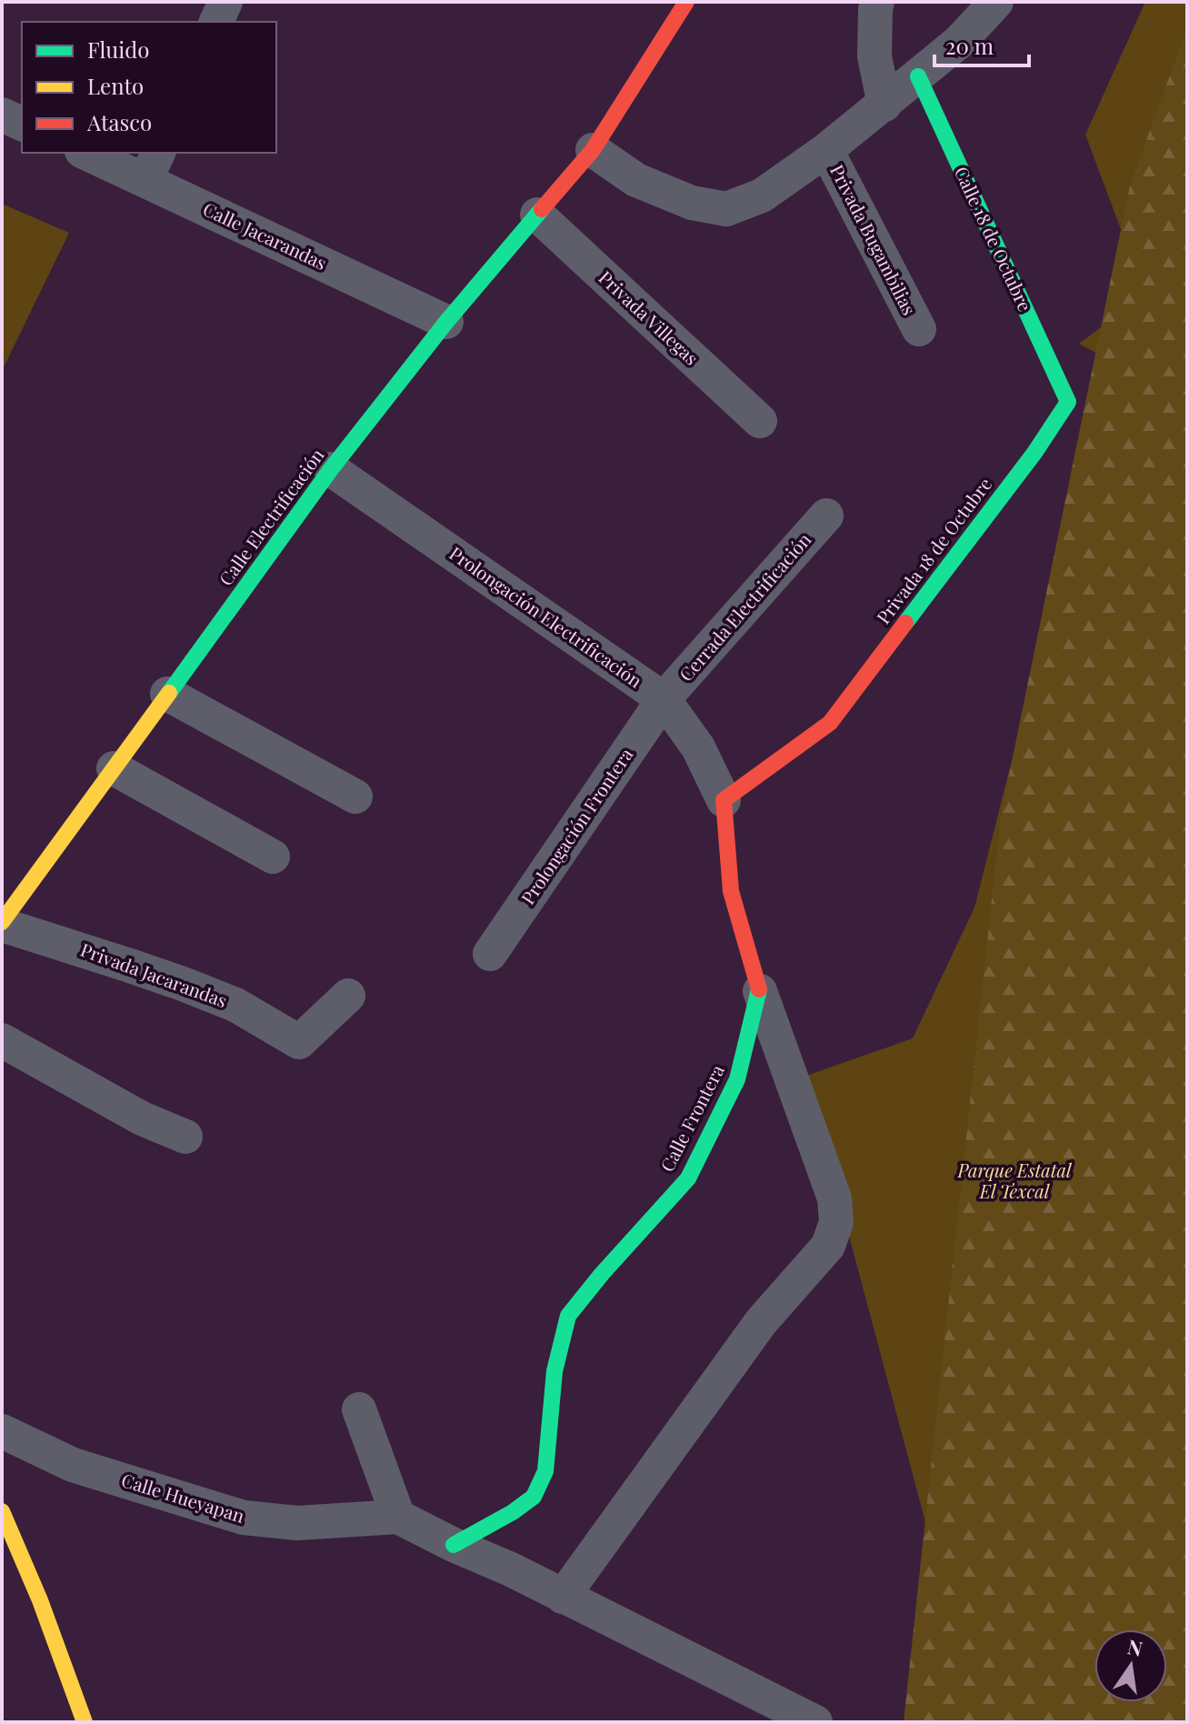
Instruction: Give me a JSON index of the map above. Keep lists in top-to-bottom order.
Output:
{
  "streets": {
    "street": [
      "Calle Jacarandas",
      "Calle 18 de Octubre",
      "Privada Bugambilias",
      "Privada Villegas",
      "Calle Electrificación",
      "Privada 18 de Octubre",
      "Cerrada Electrificación",
      "Prolongación Electrificación",
      "Prolongación Frontera",
      "Privada Jacarandas",
      "Calle Frontera",
      "Calle Hueyapan"
    ]
  },
  "crossings": [
    ["Calle Jacarandas", "Calle Electrificación"],
    ["Calle 18 de Octubre", "Privada 18 de Octubre"],
    ["Privada Villegas", "Calle Electrificación"],
    ["Calle Electrificación", "Prolongación Electrificación"],
    ["Calle Electrificación", "Privada Jacarandas"],
    ["Privada 18 de Octubre", "Prolongación Electrificación"],
    ["Cerrada Electrificación", "Prolongación Electrificación"],
    ["Cerrada Electrificación", "Prolongación Frontera"],
    ["Prolongación Electrificación", "Prolongación Frontera"]
  ],
  "parks": ["Parque Estatal El Texcal"],
  "legend": ["Fluido", "Lento", "Atasco"],
  "scale_bar": "20 m",
  "north": "top"
}
